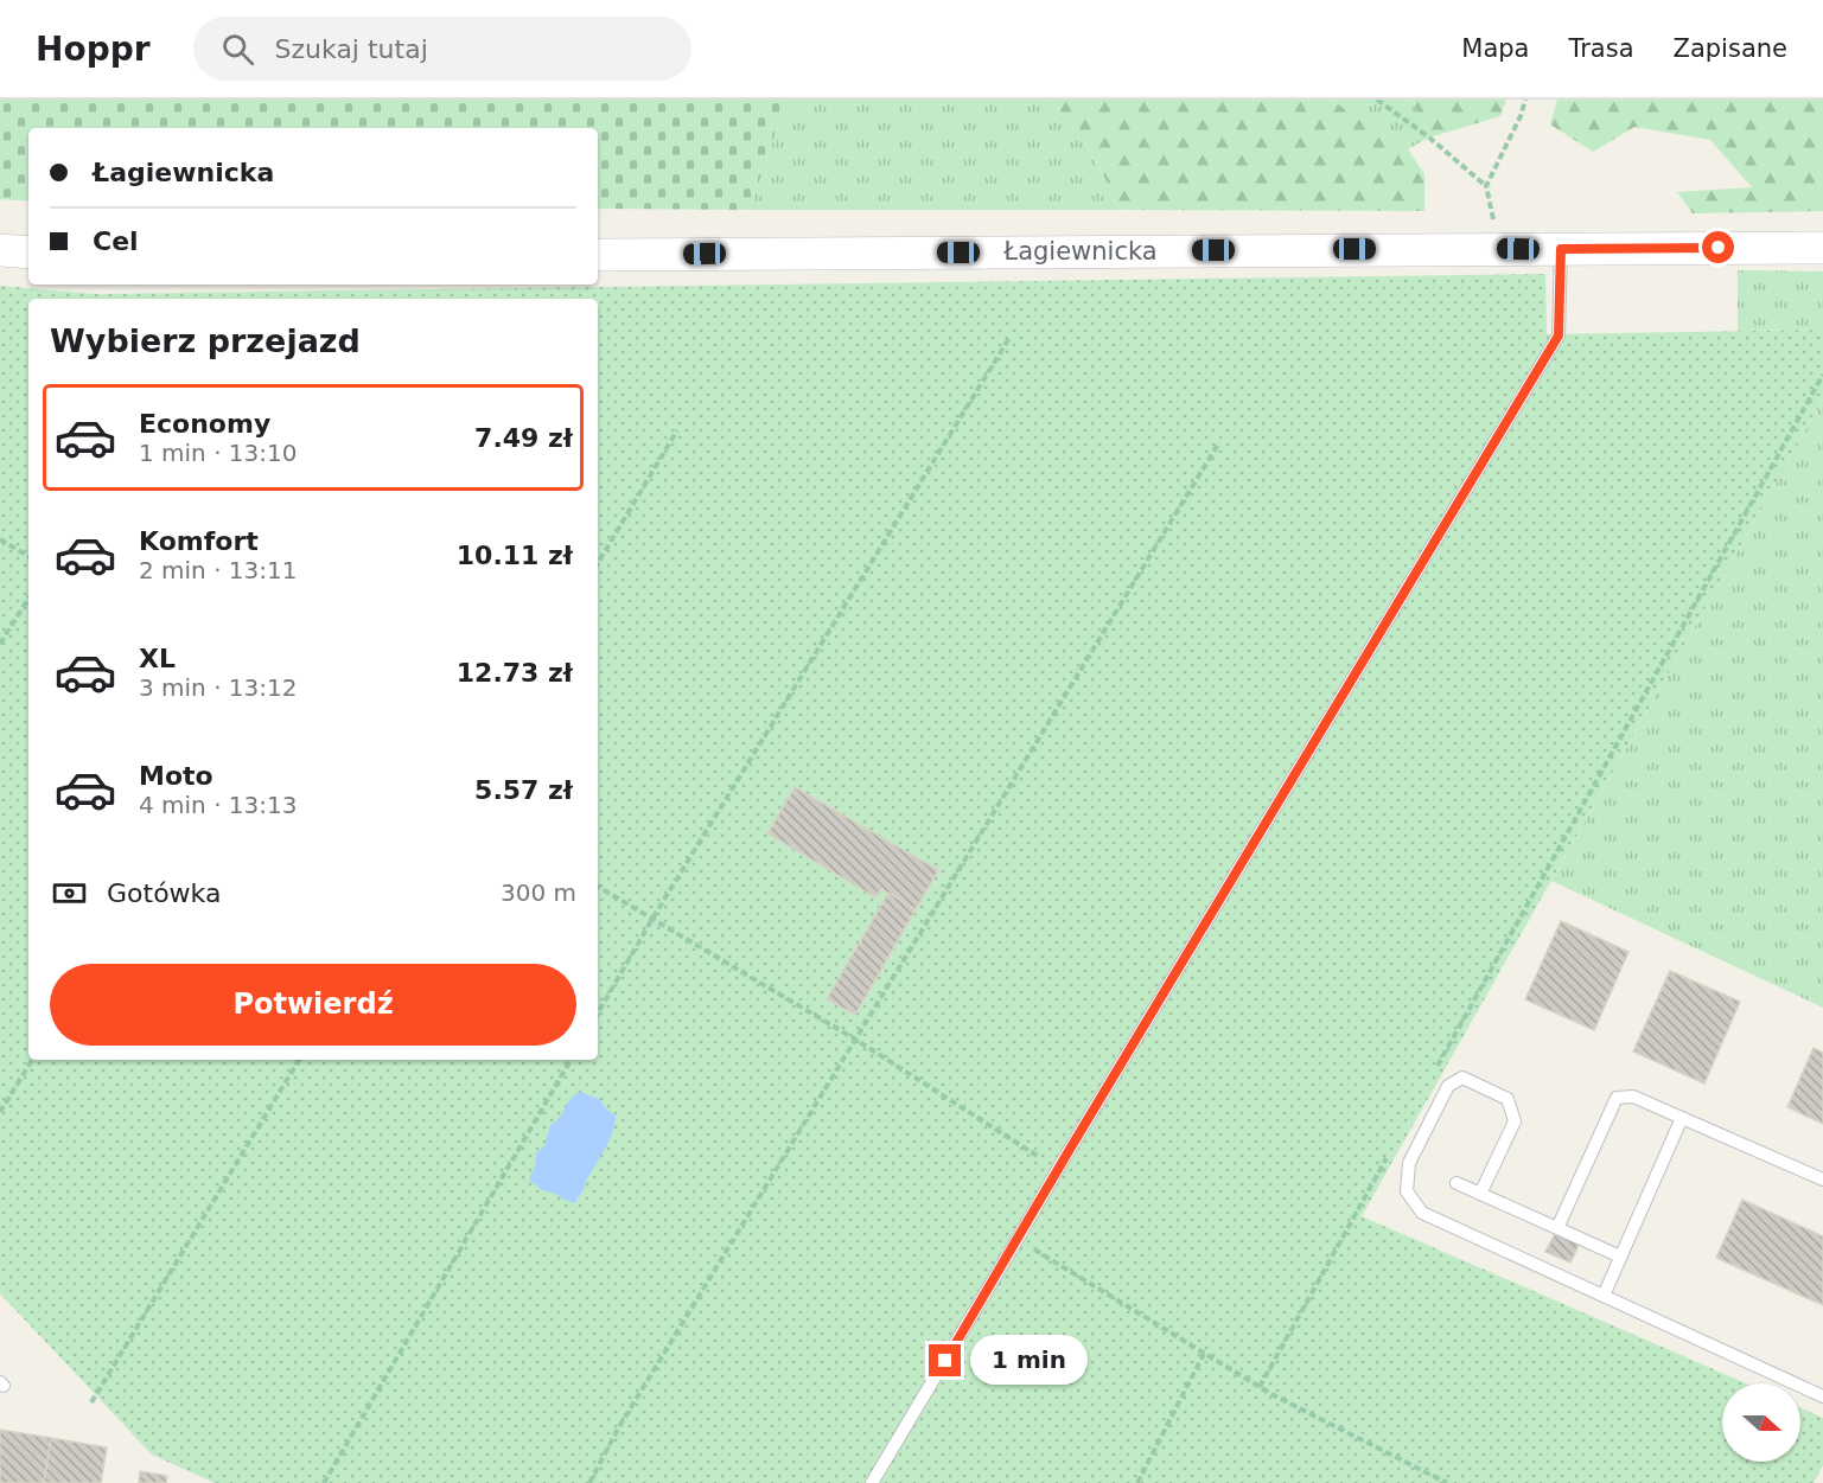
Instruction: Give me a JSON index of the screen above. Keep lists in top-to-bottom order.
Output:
{
  "streets": {
    "street": ["Łagiewnicka"]
  },
  "north": "right",
  "page": {
    "header": "Hoppr",
    "search": "Szukaj tutaj",
    "nav": ["Mapa", "Trasa", "Zapisane"],
    "banner": ["Łagiewnicka", "Cel"],
    "heading": "Wybierz przejazd",
    "list": [
      {
        "name": "Economy",
        "note": "1 min · 13:10",
        "value": "7.49 zł"
      },
      {
        "name": "Komfort",
        "note": "2 min · 13:11",
        "value": "10.11 zł"
      },
      {
        "name": "XL",
        "note": "3 min · 13:12",
        "value": "12.73 zł"
      },
      {
        "name": "Moto",
        "note": "4 min · 13:13",
        "value": "5.57 zł"
      }
    ],
    "pay": ["Gotówka", "300 m"],
    "buttons": "Potwierdź",
    "bubble": "1 min"
  }
}
